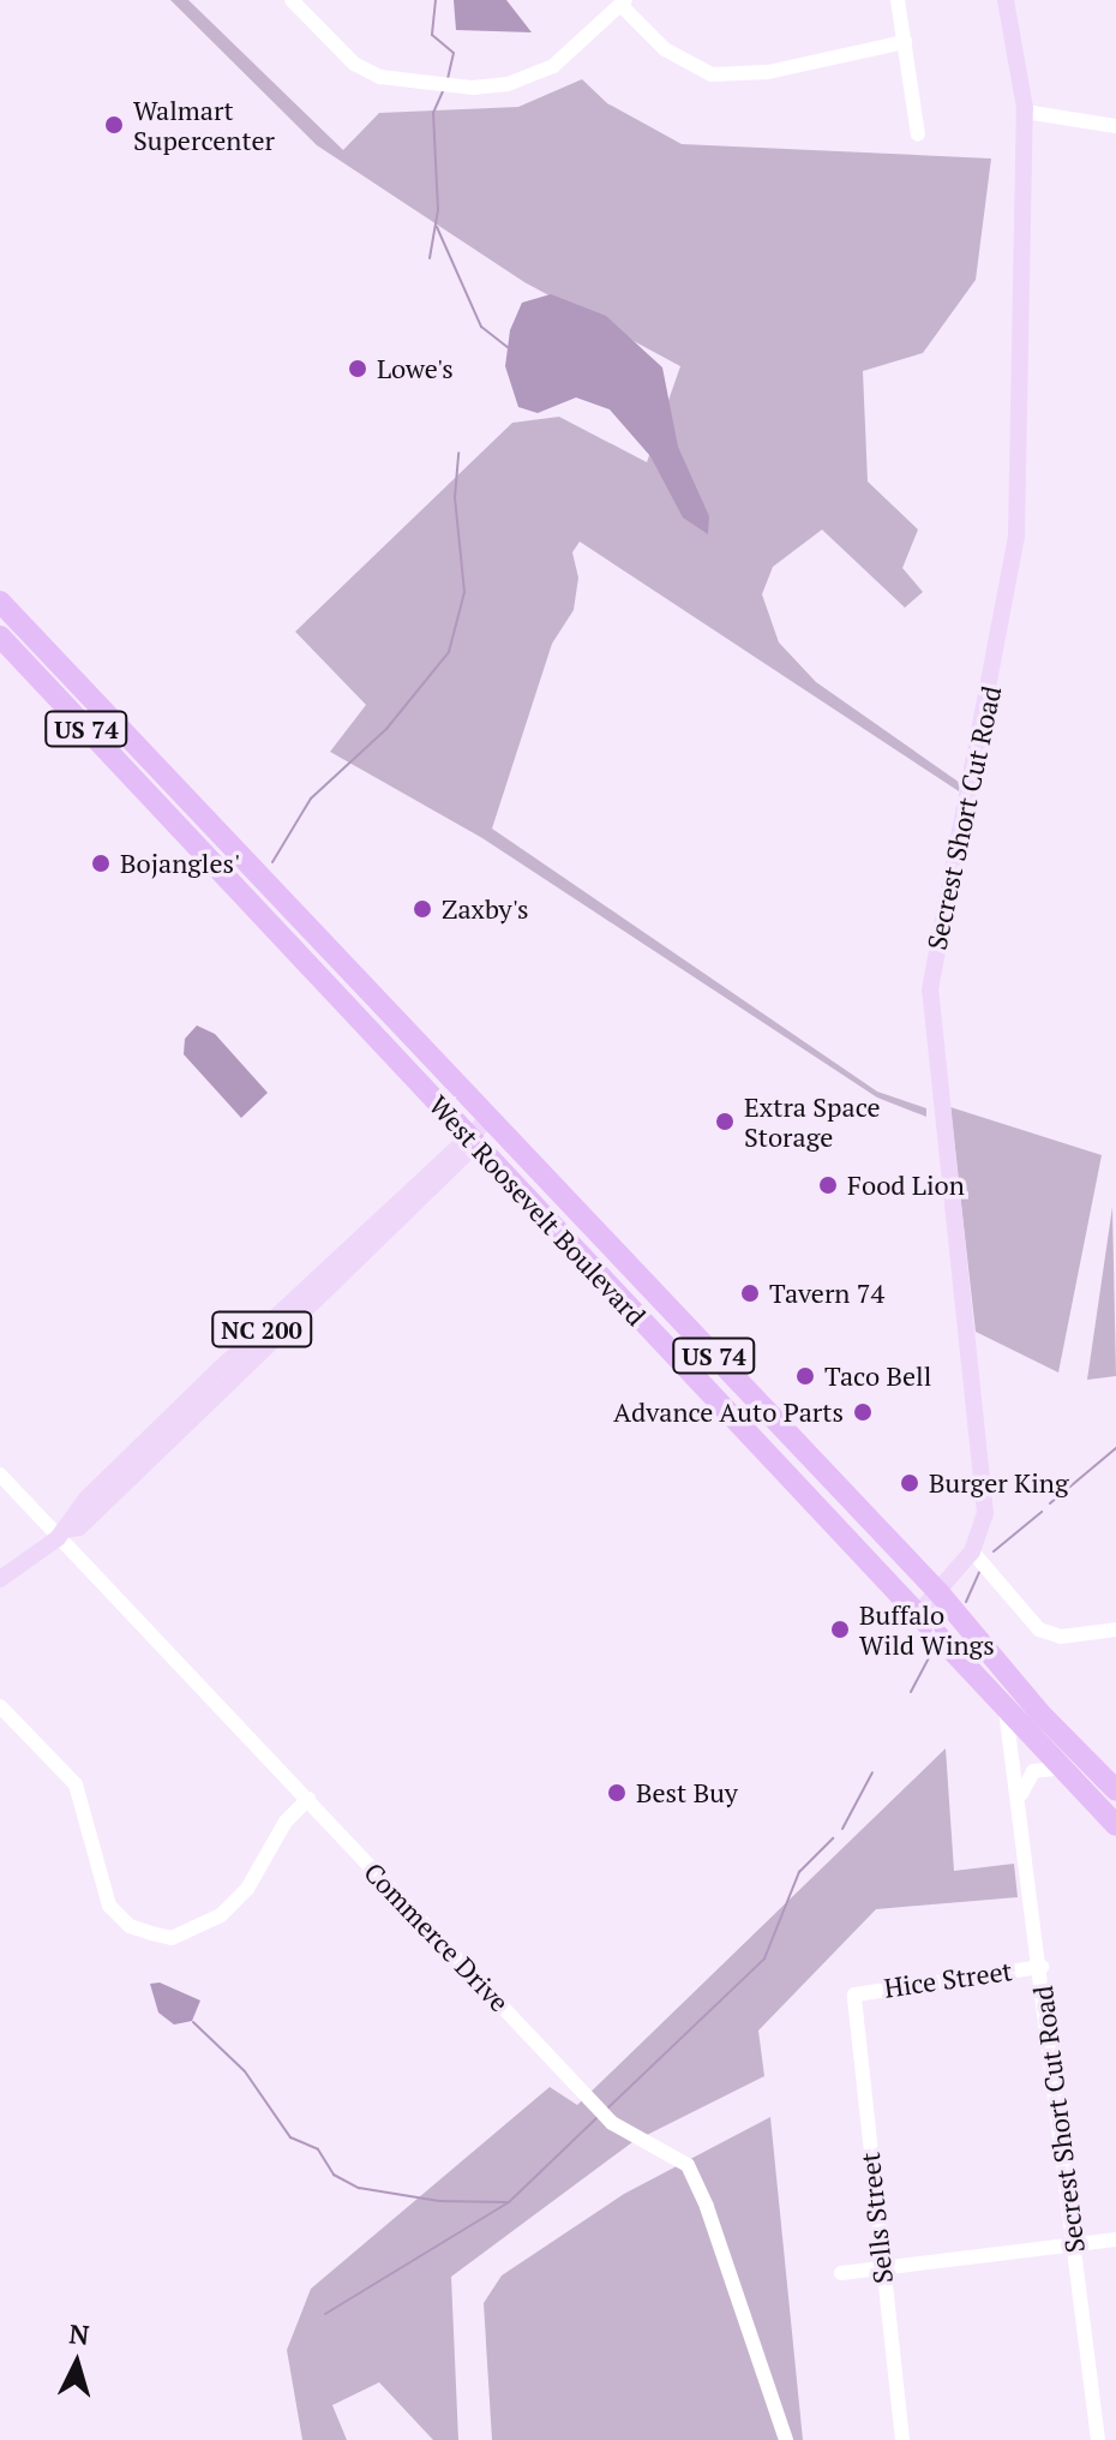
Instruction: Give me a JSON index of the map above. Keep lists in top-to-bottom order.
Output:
{
  "streets": {
    "highway": ["US 74", "West Roosevelt Boulevard"],
    "main road": ["Secrest Short Cut Road", "NC 200"],
    "street": ["Commerce Drive", "Hice Street", "Sells Street"]
  },
  "crossings": [
    ["Secrest Short Cut Road", "West Roosevelt Boulevard"],
    ["Secrest Short Cut Road", "Hice Street"],
    ["West Roosevelt Boulevard", "NC 200"],
    ["NC 200", "Commerce Drive"],
    ["Hice Street", "Sells Street"]
  ],
  "places": [
    "Walmart Supercenter",
    "Lowe's",
    "Bojangles'",
    "Zaxby's",
    "Extra Space Storage",
    "Food Lion",
    "Tavern 74",
    "Taco Bell",
    "Advance Auto Parts",
    "Burger King",
    "Buffalo Wild Wings",
    "Best Buy"
  ],
  "north": "top"
}
